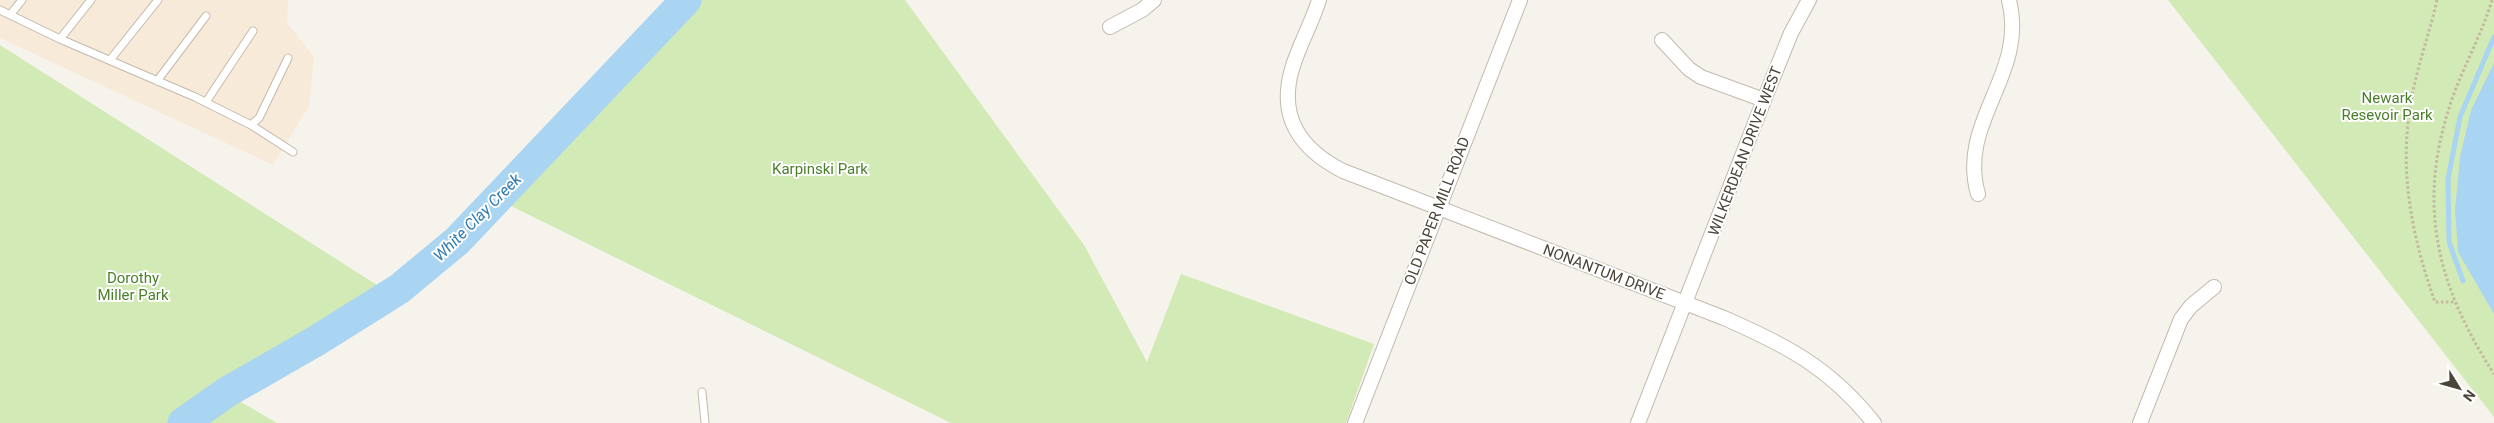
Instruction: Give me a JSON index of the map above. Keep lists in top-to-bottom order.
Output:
{
  "streets": {
    "street": ["WILKERDEAN DRIVE WEST", "OLD PAPER MILL ROAD", "NONANTUM DRIVE"]
  },
  "crossings": [
    ["WILKERDEAN DRIVE WEST", "NONANTUM DRIVE"],
    ["OLD PAPER MILL ROAD", "NONANTUM DRIVE"]
  ],
  "water": ["White Clay Creek"],
  "parks": ["Newark Resevoir Park", "Karpinski Park", "Dorothy Miller Park"],
  "north": "bottom right"
}
